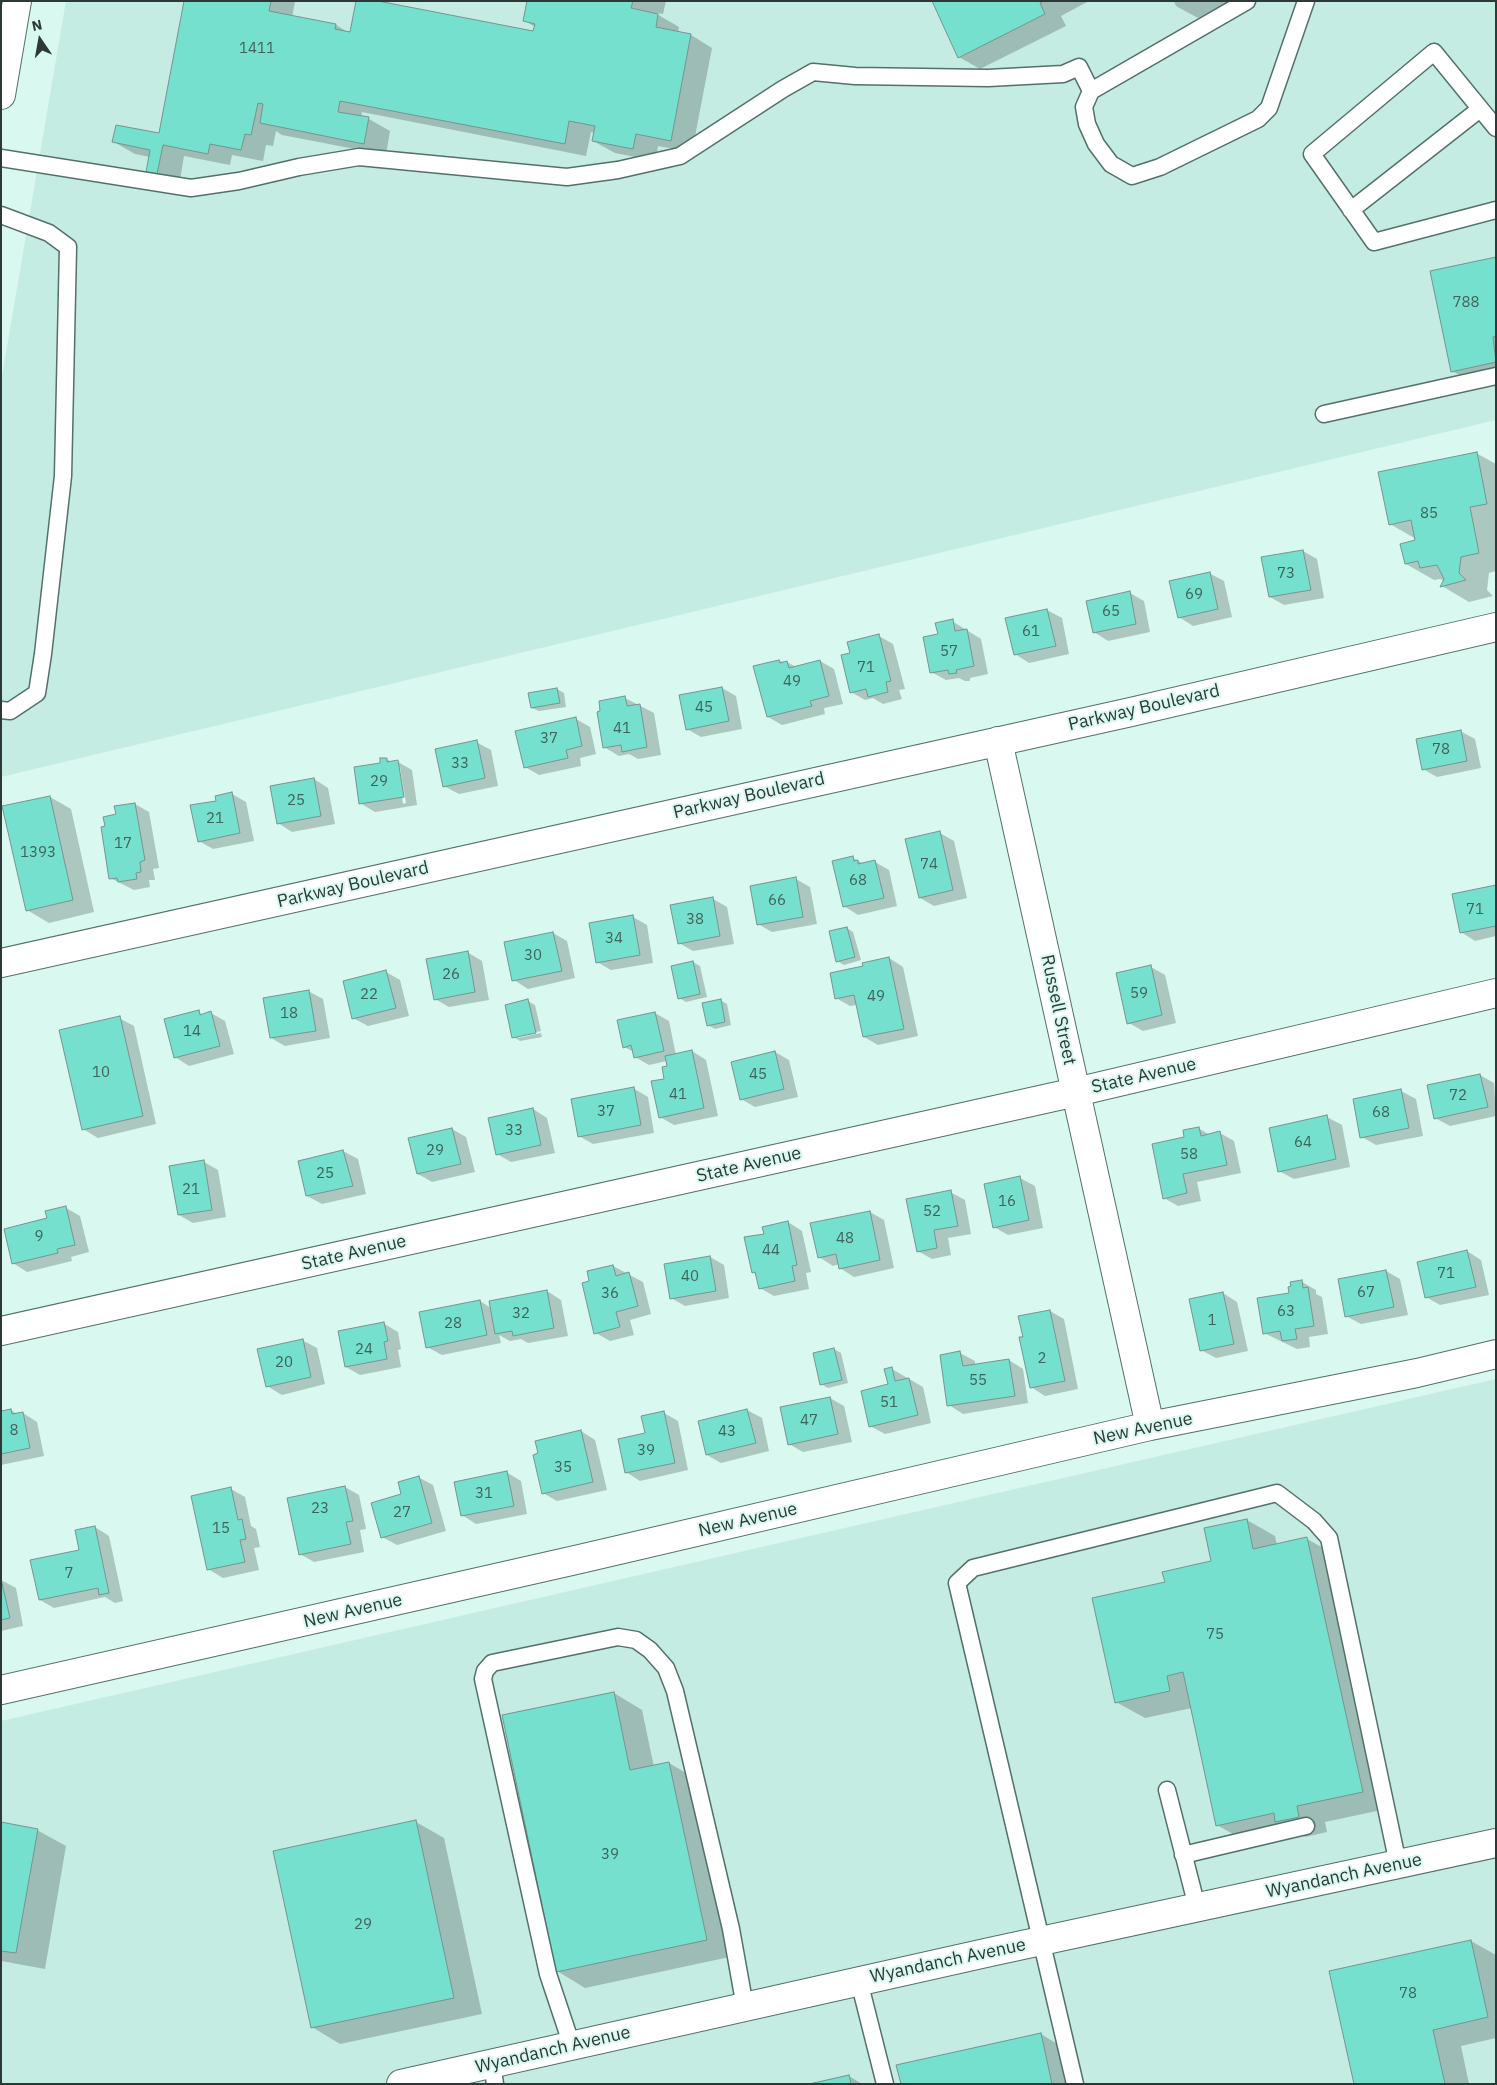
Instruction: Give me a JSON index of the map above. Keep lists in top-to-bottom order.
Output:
{
  "streets": {
    "street": [
      "Parkway Boulevard",
      "Russell Street",
      "State Avenue",
      "New Avenue",
      "Wyandanch Avenue"
    ]
  },
  "crossings": [
    ["Parkway Boulevard", "Russell Street"],
    ["Russell Street", "State Avenue"],
    ["Russell Street", "New Avenue"]
  ],
  "house_numbers": [
    "1411",
    "788",
    "85",
    "73",
    "69",
    "65",
    "61",
    "57",
    "71",
    "49",
    "45",
    "41",
    "37",
    "78",
    "33",
    "29",
    "25",
    "21",
    "17",
    "1393",
    "74",
    "68",
    "66",
    "71",
    "38",
    "34",
    "30",
    "26",
    "59",
    "22",
    "49",
    "18",
    "14",
    "10",
    "45",
    "41",
    "72",
    "37",
    "68",
    "33",
    "64",
    "29",
    "58",
    "25",
    "21",
    "16",
    "52",
    "9",
    "48",
    "44",
    "71",
    "40",
    "67",
    "36",
    "63",
    "32",
    "1",
    "28",
    "24",
    "2",
    "20",
    "55",
    "51",
    "47",
    "8",
    "43",
    "39",
    "35",
    "31",
    "23",
    "27",
    "15",
    "7",
    "75",
    "39",
    "29",
    "78"
  ],
  "north": "top"
}
